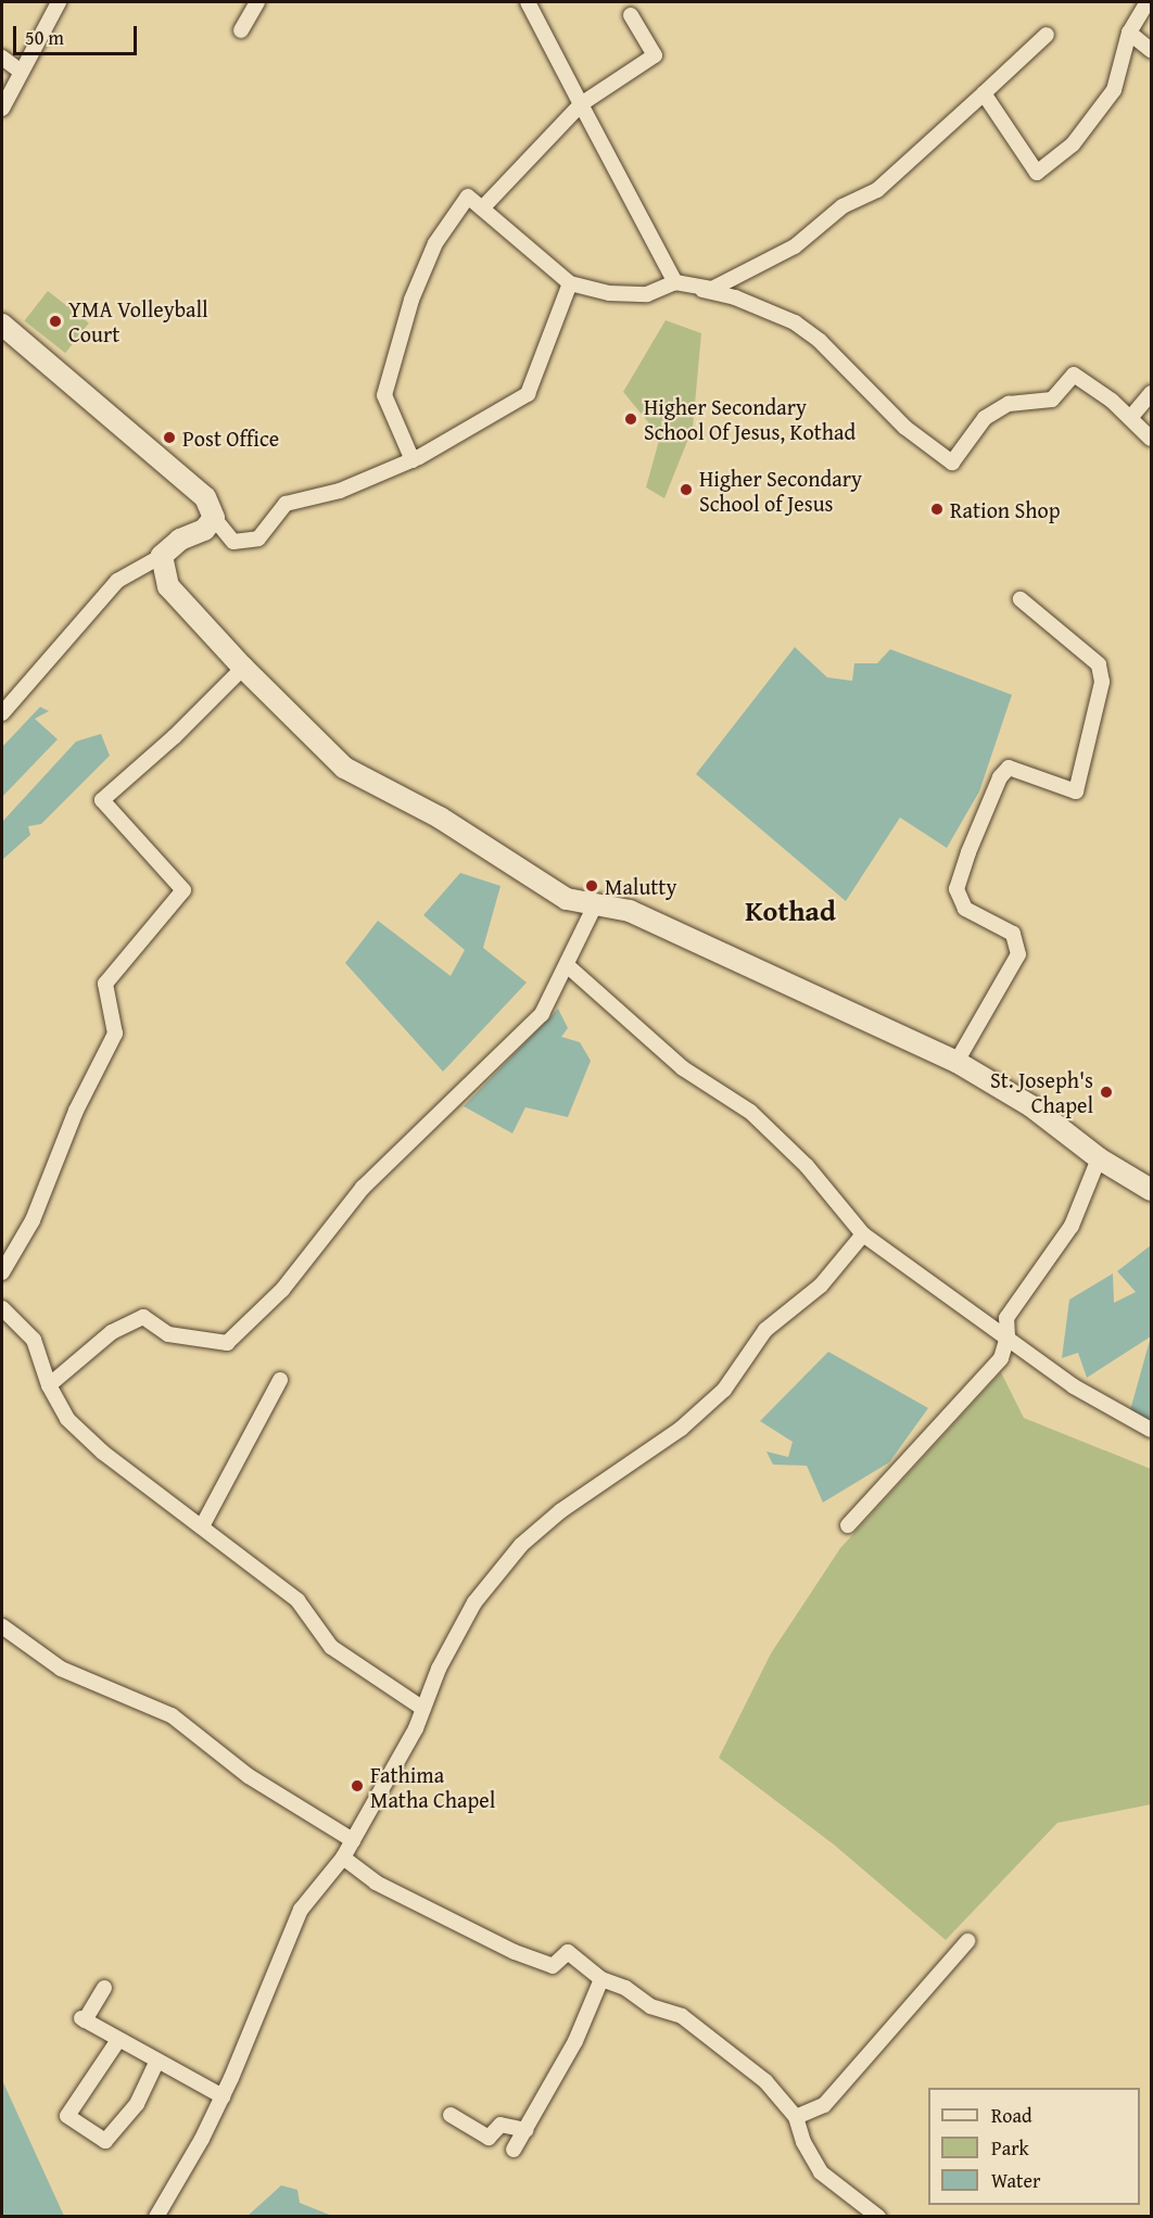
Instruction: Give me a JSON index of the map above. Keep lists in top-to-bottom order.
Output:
{
  "districts": ["Kothad"],
  "places": [
    "YMA Volleyball Court",
    "Higher Secondary School Of Jesus, Kothad",
    "Post Office",
    "Higher Secondary School of Jesus",
    "Ration Shop",
    "Malutty",
    "St. Joseph's Chapel",
    "Fathima Matha Chapel"
  ],
  "legend": ["Road", "Park", "Water"],
  "scale_bar": "50 m"
}
